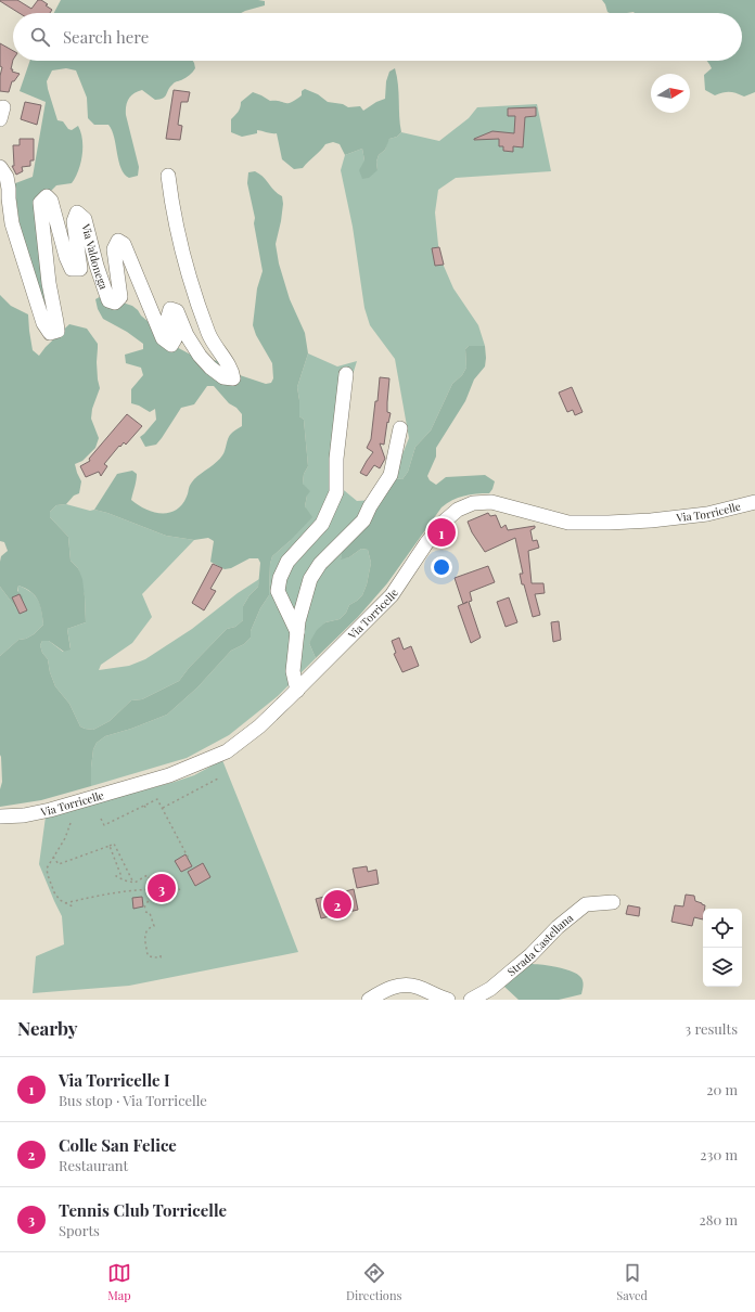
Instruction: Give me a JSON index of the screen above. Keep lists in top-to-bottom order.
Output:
{
  "streets": {
    "street": ["Via Valdonega", "Via Torricelle", "Strada Castellana"]
  },
  "north": "right",
  "page": {
    "search": "Search here",
    "pins": ["1", "3", "2"],
    "heading": ["Nearby", "3 results"],
    "list": [
      {
        "mark": "1",
        "name": "Via Torricelle I",
        "note": "Bus stop · Via Torricelle",
        "value": "20 m"
      },
      {
        "mark": "2",
        "name": "Colle San Felice",
        "note": "Restaurant",
        "value": "230 m"
      },
      {
        "mark": "3",
        "name": "Tennis Club Torricelle",
        "note": "Sports",
        "value": "280 m"
      }
    ],
    "nav": ["Map", "Directions", "Saved"]
  }
}
